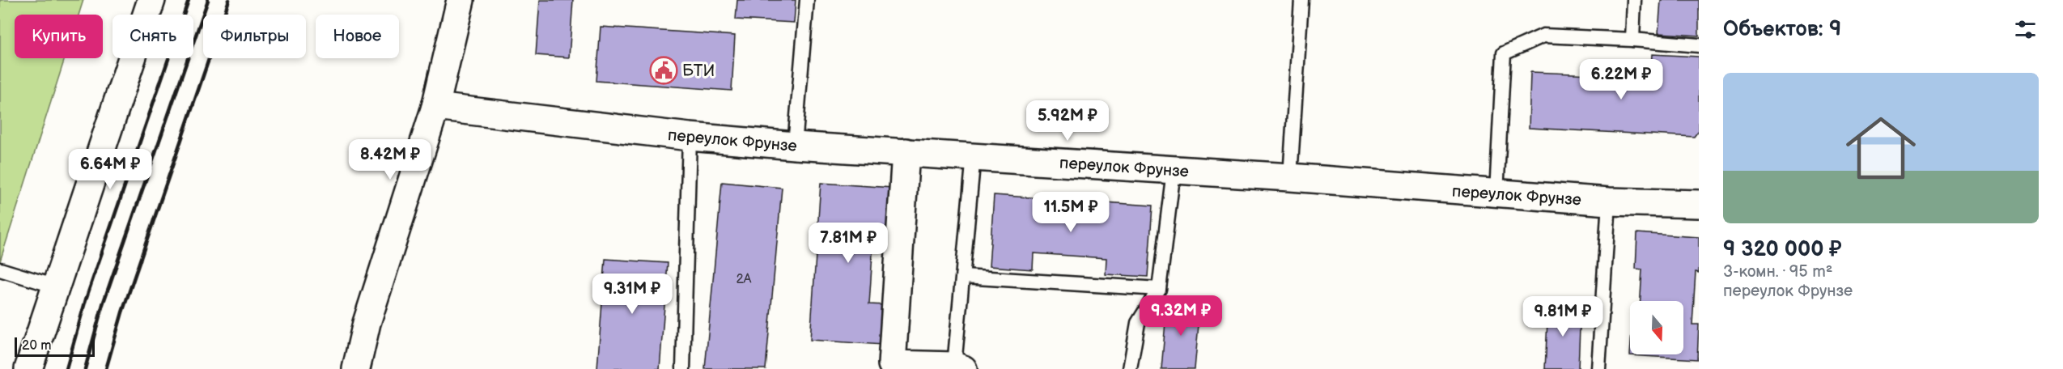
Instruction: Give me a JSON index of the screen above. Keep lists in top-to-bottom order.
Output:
{
  "streets": {
    "street": ["переулок Фрунзе"]
  },
  "places": {
    "public building": ["БТИ"]
  },
  "house_numbers": ["2А"],
  "scale_bar": "20 m",
  "north": "bottom",
  "page": {
    "heading": "Объектов: 9",
    "chip": [
      "Купить",
      "Снять",
      "Фильтры",
      "Новое"
    ],
    "list": [
      {
        "name": "9 320 000 ₽",
        "note": "3-комн. · 95 m² · переулок Фрунзе"
      }
    ],
    "price": [
      "6.22M ₽",
      "5.92M ₽",
      "8.42M ₽",
      "6.64M ₽",
      "11.5M ₽",
      "7.81M ₽",
      "9.31M ₽",
      "9.32M ₽",
      "9.81M ₽"
    ],
    "scale": "20 m"
  }
}
